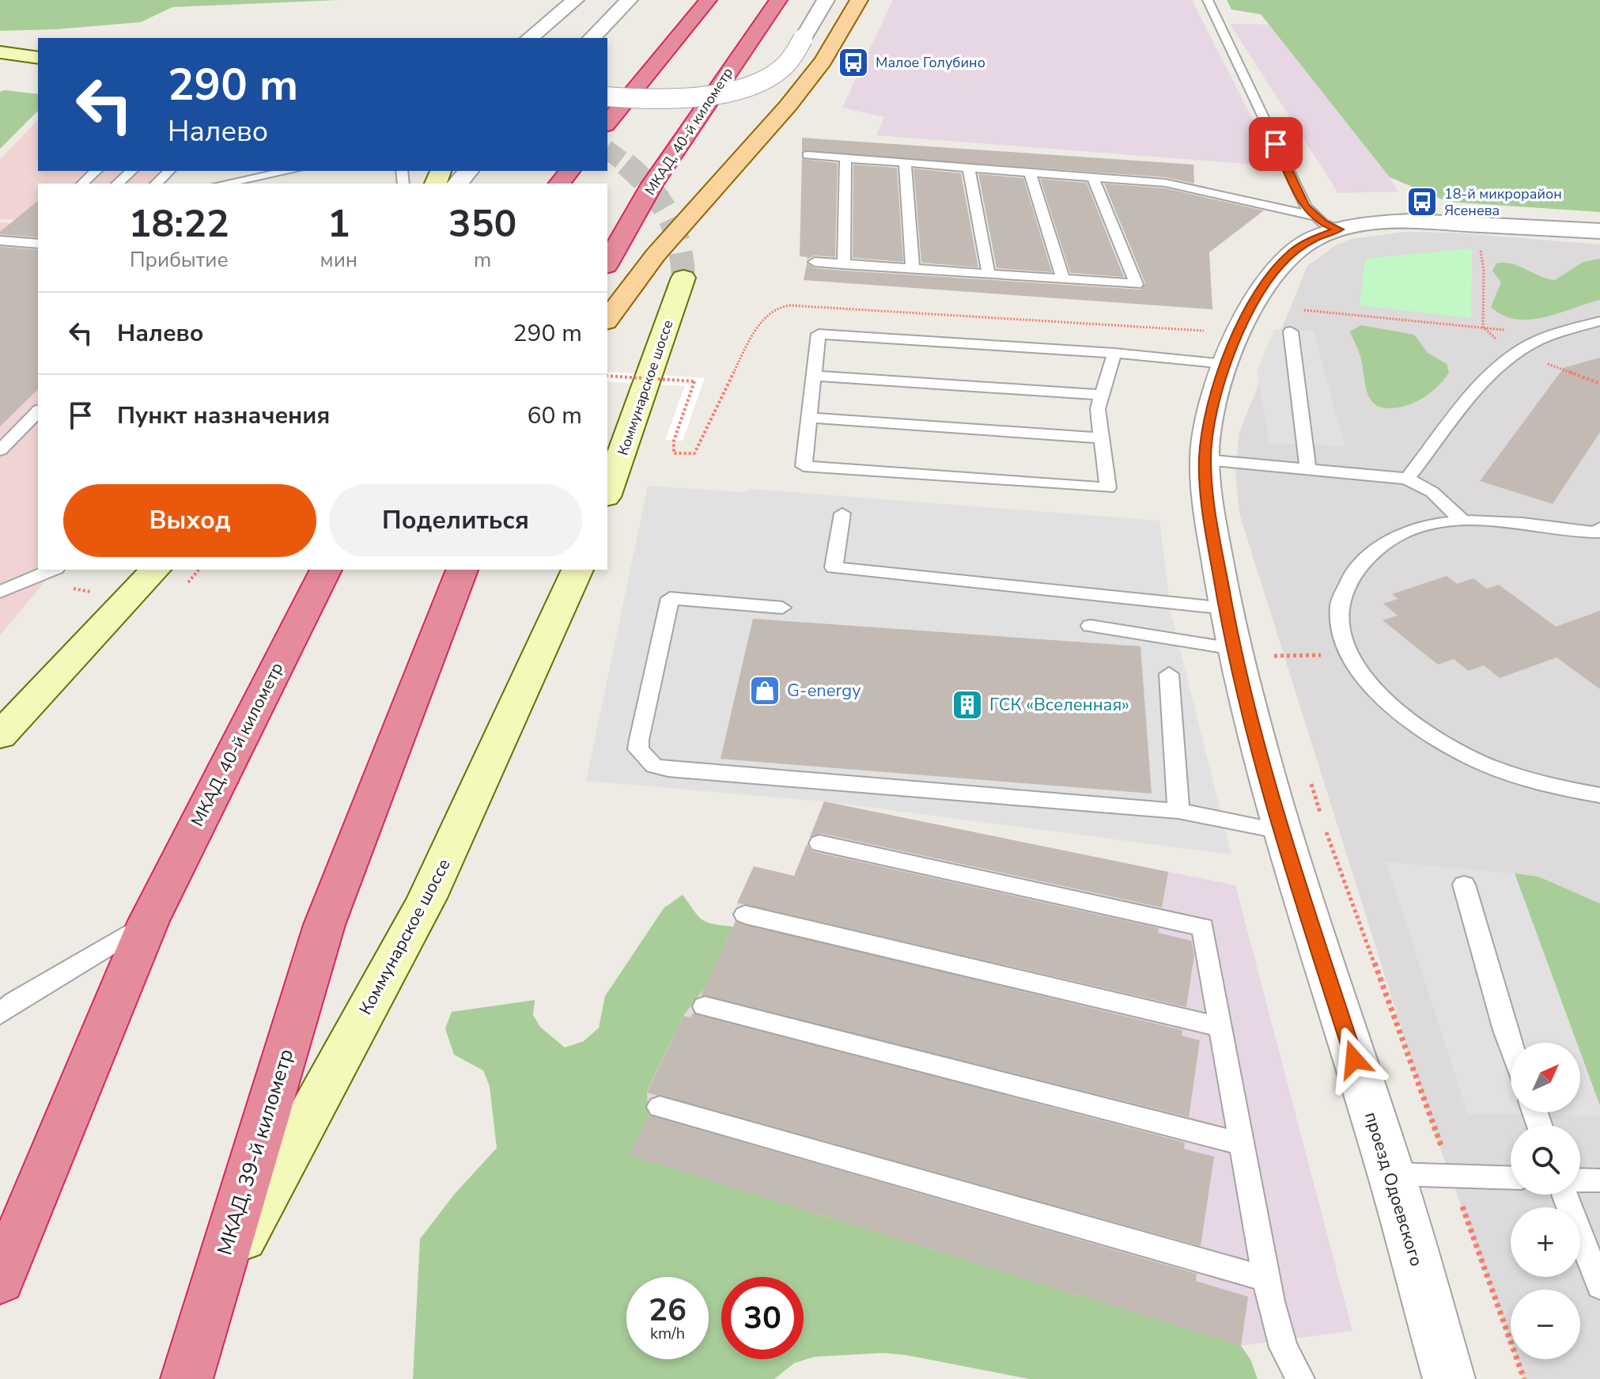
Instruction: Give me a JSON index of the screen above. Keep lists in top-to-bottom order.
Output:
{
  "streets": {
    "highway": ["МКАД, 40-й километр", "МКАД, 39-й километр"],
    "main road": ["Коммунарское шоссе"],
    "street": ["проезд Одоевского"]
  },
  "crossings": [
    ["Коммунарское шоссе", "МКАД, 39-й километр"]
  ],
  "places": {
    "bus stop": ["Малое Голубино", "18-й микрорайон Ясенева"],
    "shop": ["G-energy"],
    "building": ["ГСК «Вселенная»"]
  },
  "north": "top right",
  "page": {
    "turn": ["290 m", "Налево"],
    "eta": [
      "18:22",
      "Прибытие",
      "1",
      "мин",
      "350",
      "m"
    ],
    "list": [
      {
        "name": "Налево",
        "value": "290 m"
      },
      {
        "name": "Пункт назначения",
        "value": "60 m"
      }
    ],
    "buttons": ["Выход", "Поделиться"],
    "map_buttons": ["+", "−"],
    "speed": "26 km/h",
    "limit": "30"
  }
}
